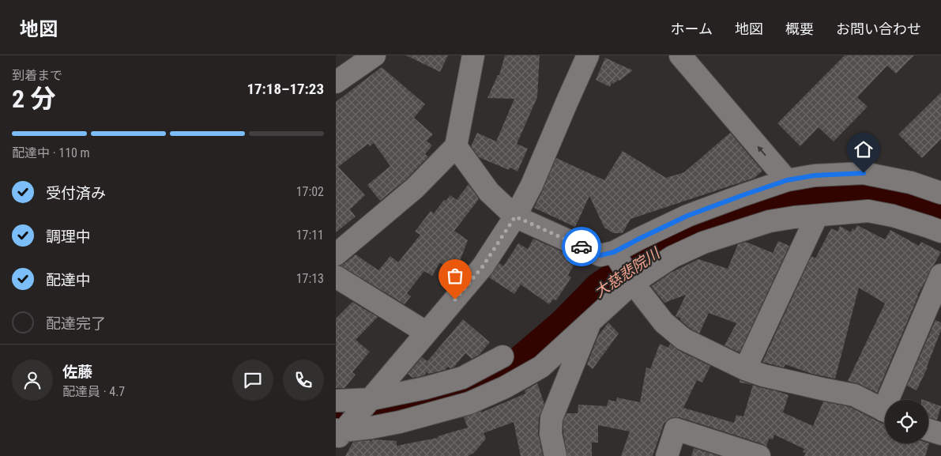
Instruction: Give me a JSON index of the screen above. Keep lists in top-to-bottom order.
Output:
{
  "water": ["大慈悲院川"],
  "page": {
    "header": "地図",
    "nav": [
      "ホーム",
      "地図",
      "概要",
      "お問い合わせ"
    ],
    "heading": ["2 分", "到着まで", "17:18–17:23"],
    "panel": ["佐藤", "配達員 · 4.7"],
    "bar": "配達中 · 110 m",
    "list": [
      ["受付済み", "17:02"],
      ["調理中", "17:11"],
      ["配達中", "17:13"],
      "配達完了"
    ]
  }
}
